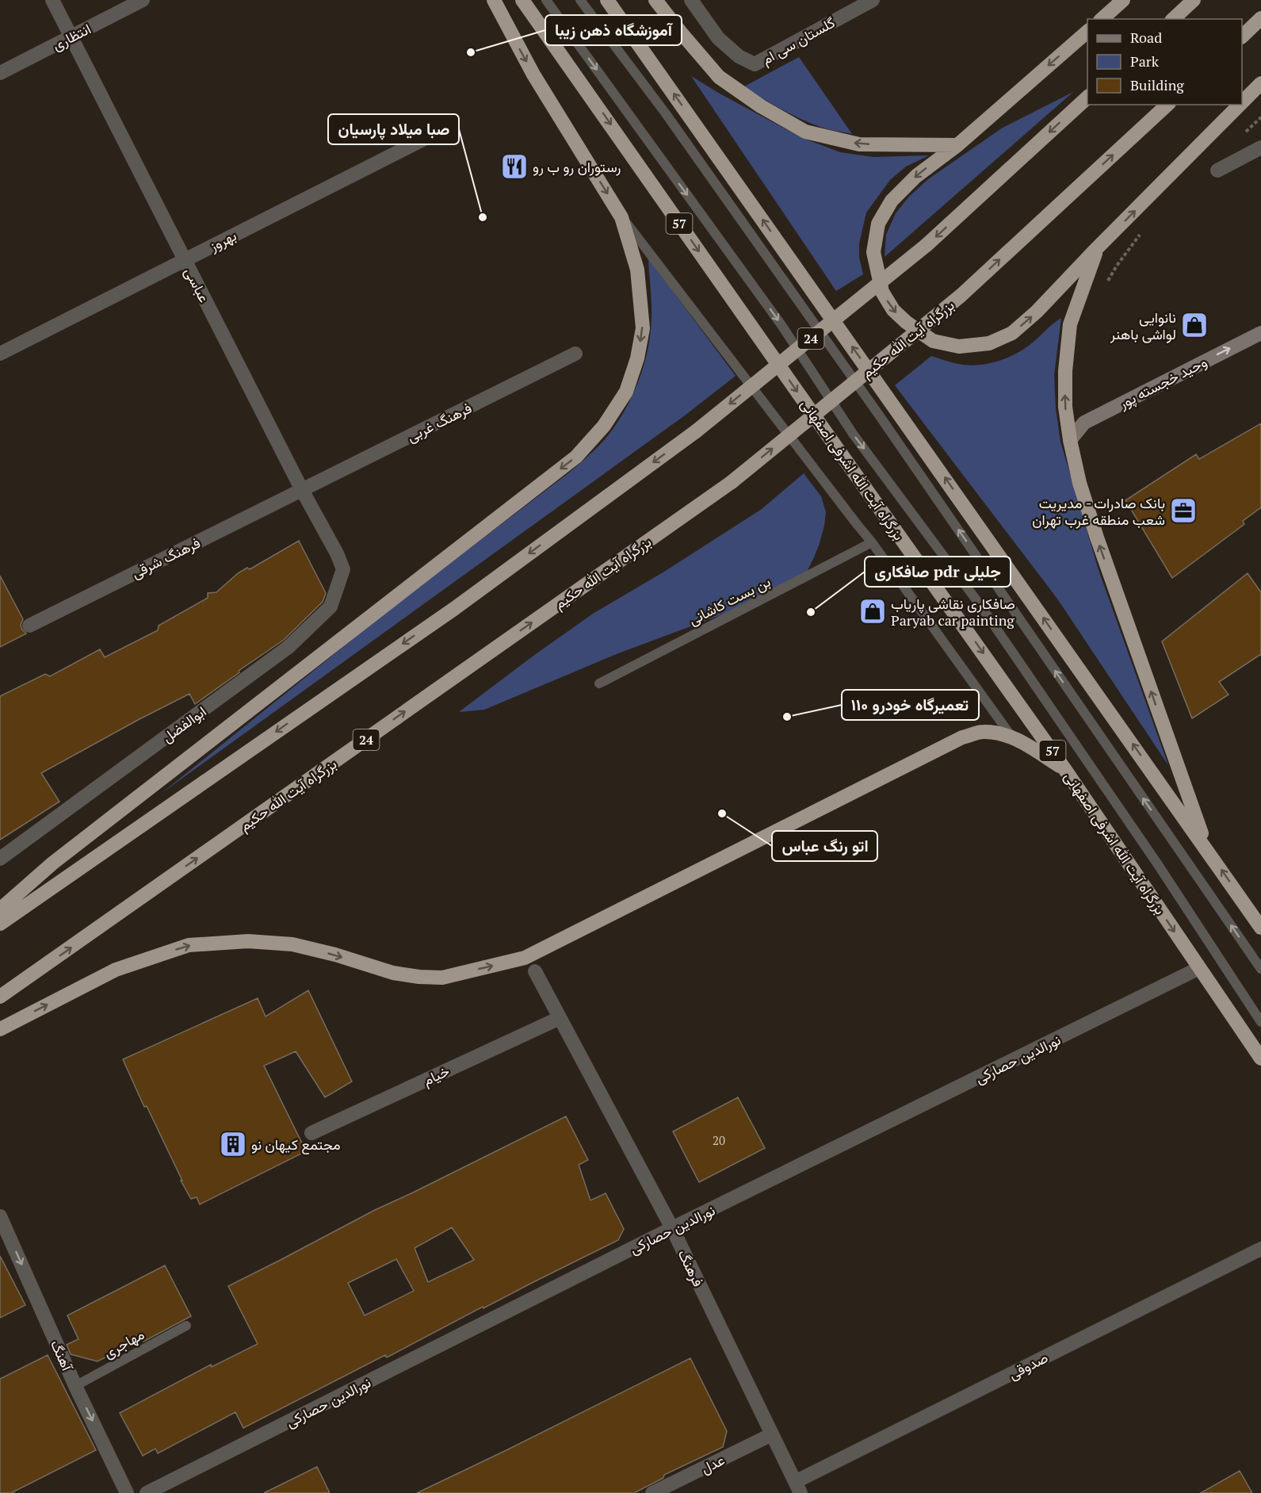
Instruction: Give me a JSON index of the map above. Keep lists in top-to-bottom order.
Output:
{
  "streets": {
    "highway": [
      "57",
      "24",
      "بزرگراه آیت الله حکیم",
      "بزرگراه آیت الله اشرفی اصفهانی"
    ],
    "main road": ["وحید خجسته پور"],
    "street": [
      "انتظاری",
      "گلستان سی ام",
      "بهروز",
      "عباسی",
      "فرهنگ غربی",
      "فرهنگ شرقی",
      "ابوالفضل",
      "نورالدین حصارکی",
      "خیام",
      "فرهنگ",
      "آهنگ",
      "صدوقی",
      "عدل"
    ],
    "lane": ["بن بست کاشانی", "مهاجری"]
  },
  "crossings": [
    ["انتظاری", "عباسی"],
    ["بهروز", "عباسی"],
    ["عباسی", "فرهنگ غربی"],
    ["عباسی", "فرهنگ شرقی"],
    ["عباسی", "ابوالفضل"],
    ["فرهنگ غربی", "فرهنگ شرقی"],
    ["بزرگراه آیت الله اشرفی اصفهانی", "نورالدین حصارکی"],
    ["نورالدین حصارکی", "فرهنگ"],
    ["خیام", "فرهنگ"],
    ["فرهنگ", "صدوقی"],
    ["فرهنگ", "عدل"],
    ["مهاجری", "آهنگ"]
  ],
  "one_way": ["وحید خجسته پور", "آهنگ"],
  "places": {
    "other": [
      "آموزشگاه ذهن زیبا",
      "صبا میلاد پارسیان",
      "صافکاری pdr جلیلی",
      "تعمیرگاه خودرو ۱۱۰",
      "اتو رنگ عباس"
    ],
    "restaurant": ["رستوران رو ب رو"],
    "shop": ["نانوایی لواشی باهنر", "صافکاری نقاشی پاریاب Paryab car painting"],
    "office": ["بانک صادرات - مدیریت شعب منطقه غرب تهران"],
    "building": ["مجتمع کیهان نو"]
  },
  "house_numbers": ["20"],
  "legend": ["Road", "Park", "Building"]
}
